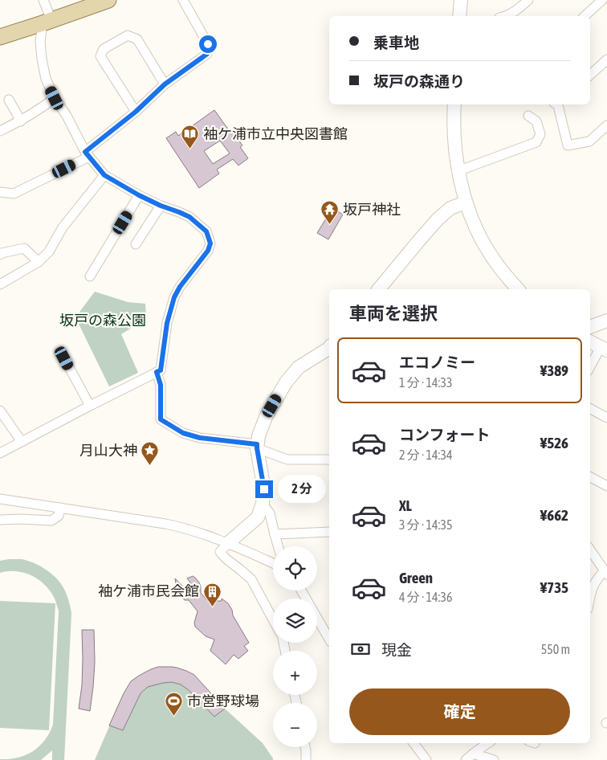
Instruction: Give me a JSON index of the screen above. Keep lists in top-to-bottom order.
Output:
{
  "parks": ["坂戸の森公園"],
  "places": {
    "library": ["袖ケ浦市立中央図書館"],
    "temple": ["坂戸神社"],
    "place": ["月山大神"],
    "building": ["袖ケ浦市民会館"],
    "sports": ["市営野球場"]
  },
  "page": {
    "banner": ["乗車地", "坂戸の森通り"],
    "heading": "車両を選択",
    "list": [
      {
        "name": "エコノミー",
        "note": "1 分 · 14:33",
        "value": "¥389"
      },
      {
        "name": "コンフォート",
        "note": "2 分 · 14:34",
        "value": "¥526"
      },
      {
        "name": "XL",
        "note": "3 分 · 14:35",
        "value": "¥662"
      },
      {
        "name": "Green",
        "note": "4 分 · 14:36",
        "value": "¥735"
      }
    ],
    "bubble": "2 分",
    "map_buttons": ["+", "−"],
    "pay": ["現金", "550 m"],
    "buttons": "確定"
  }
}
